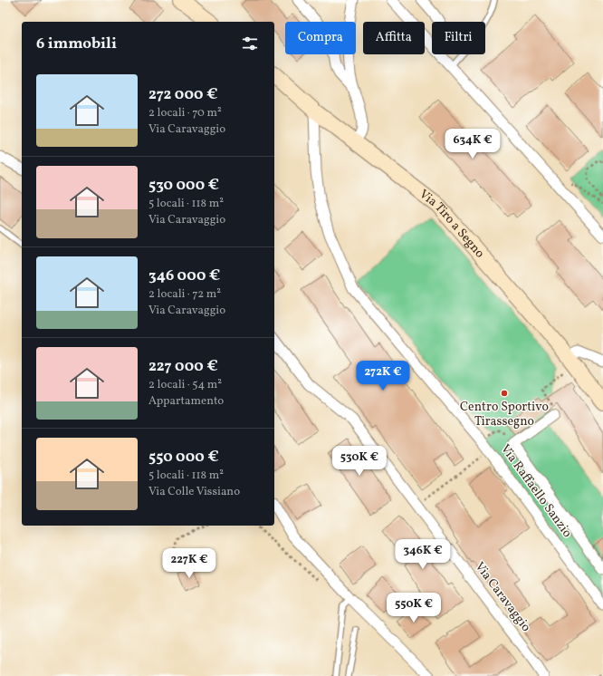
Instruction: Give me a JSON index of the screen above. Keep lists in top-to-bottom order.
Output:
{
  "streets": {
    "main road": ["Via Tiro a Segno"],
    "street": ["Via Raffaello Sanzio", "Via Caravaggio"]
  },
  "crossings": [
    ["Via Tiro a Segno", "Via Raffaello Sanzio"]
  ],
  "places": ["Centro Sportivo Tirassegno"],
  "page": {
    "chip": ["Compra", "Affitta", "Filtri"],
    "heading": "6 immobili",
    "list": [
      {
        "name": "272 000 €",
        "note": "2 locali · 70 m² · Via Caravaggio"
      },
      {
        "name": "530 000 €",
        "note": "5 locali · 118 m² · Via Caravaggio"
      },
      {
        "name": "346 000 €",
        "note": "2 locali · 72 m² · Via Caravaggio"
      },
      {
        "name": "227 000 €",
        "note": "2 locali · 54 m² · Appartamento"
      },
      {
        "name": "550 000 €",
        "note": "5 locali · 118 m² · Via Colle Vissiano"
      }
    ],
    "price": [
      "634K €",
      "272K €",
      "530K €",
      "346K €",
      "227K €",
      "550K €"
    ]
  }
}
